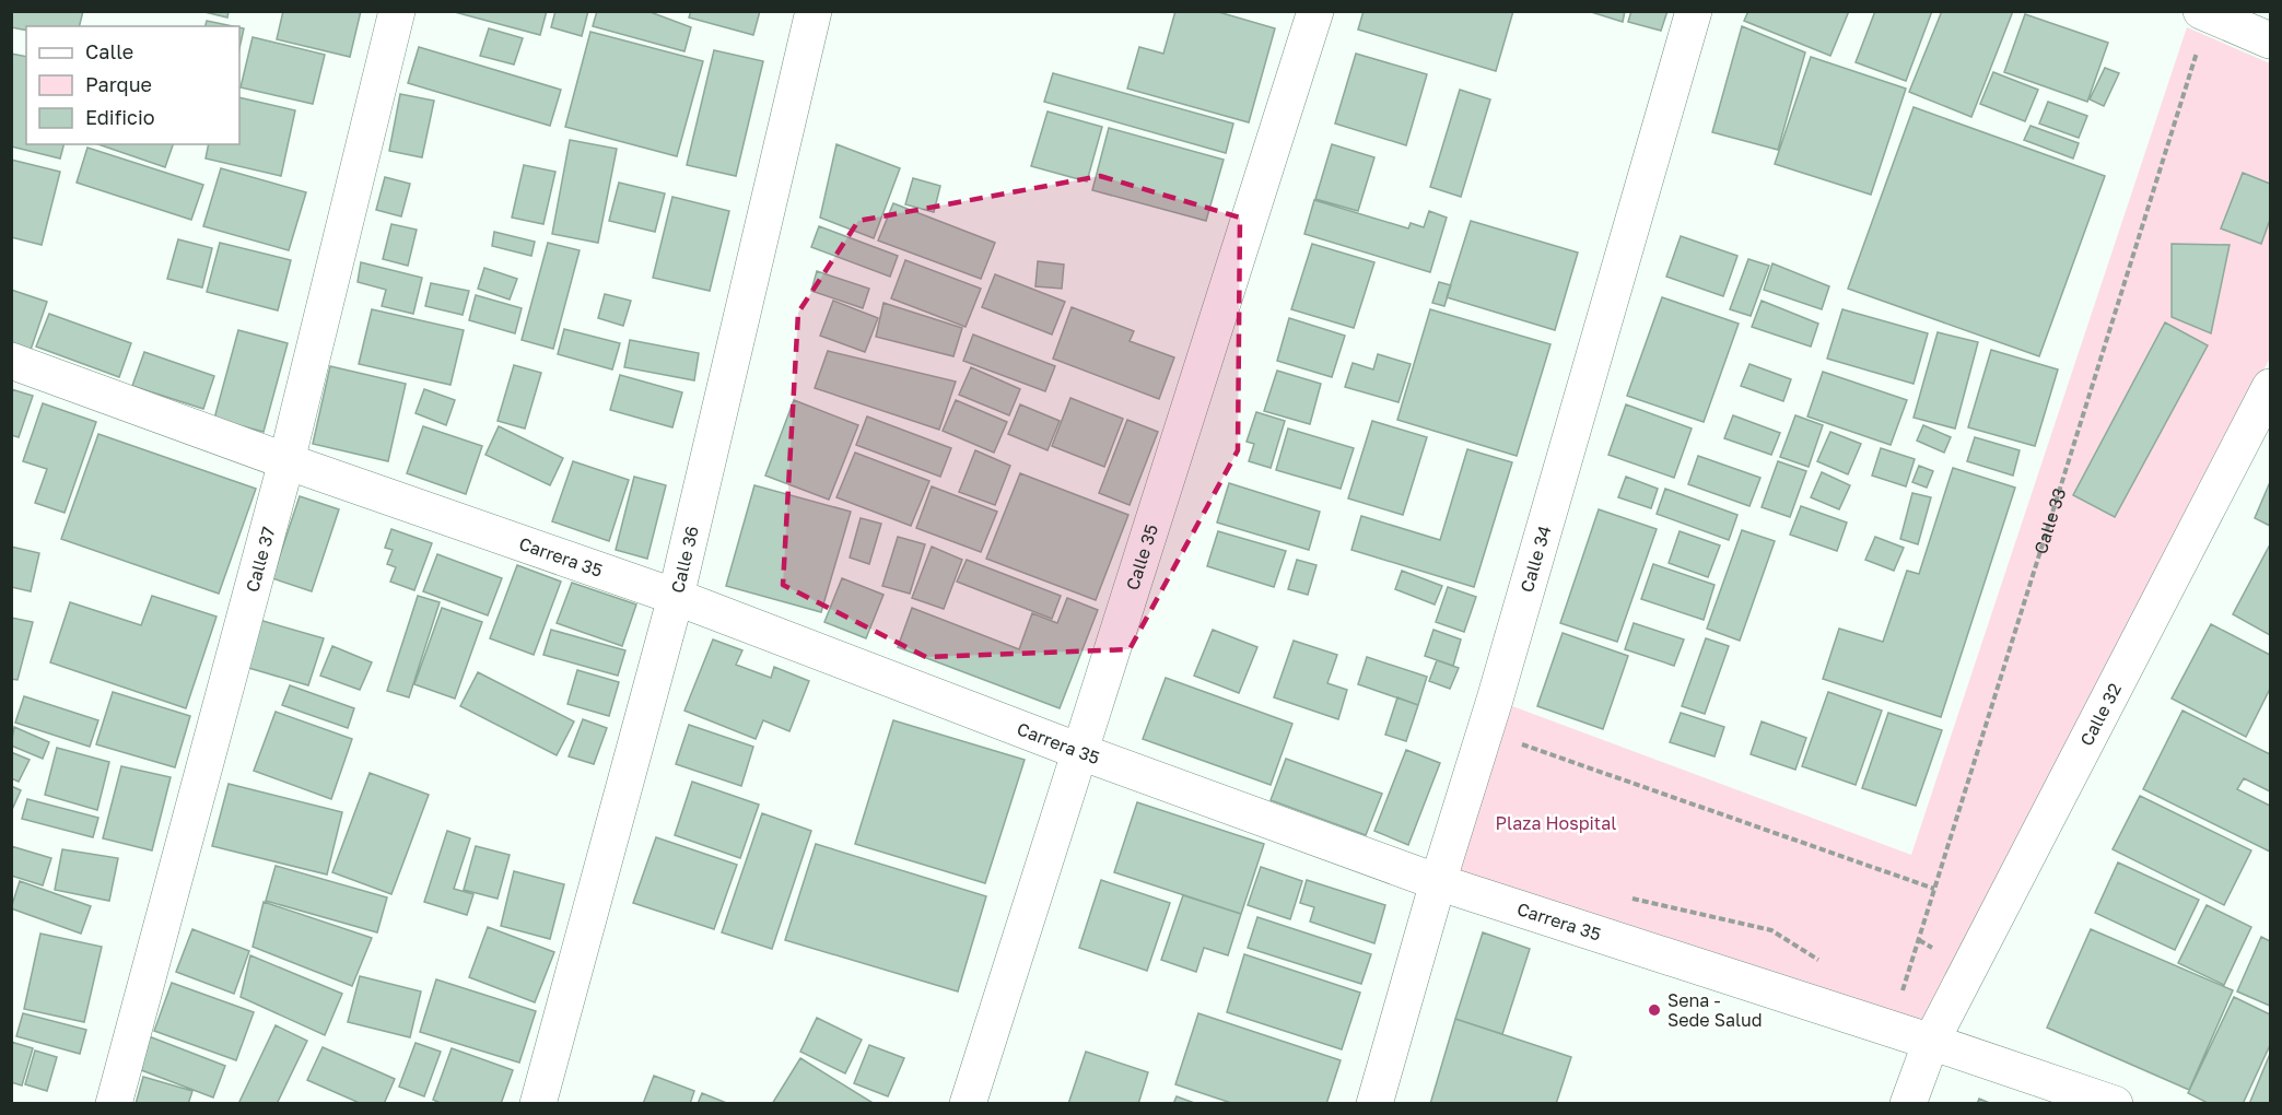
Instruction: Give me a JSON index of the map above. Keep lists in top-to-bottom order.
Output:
{
  "streets": {
    "street": [
      "Carrera 35",
      "Calle 35",
      "Calle 34",
      "Calle 37",
      "Calle 36",
      "Calle 32"
    ],
    "path": ["Calle 33"]
  },
  "crossings": [
    ["Calle 33", "Carrera 35"],
    ["Carrera 35", "Calle 35"],
    ["Carrera 35", "Calle 34"],
    ["Carrera 35", "Calle 37"],
    ["Carrera 35", "Calle 36"],
    ["Carrera 35", "Calle 32"]
  ],
  "parks": ["Plaza Hospital"],
  "places": ["Sena - Sede Salud"],
  "legend": ["Calle", "Parque", "Edificio"]
}
